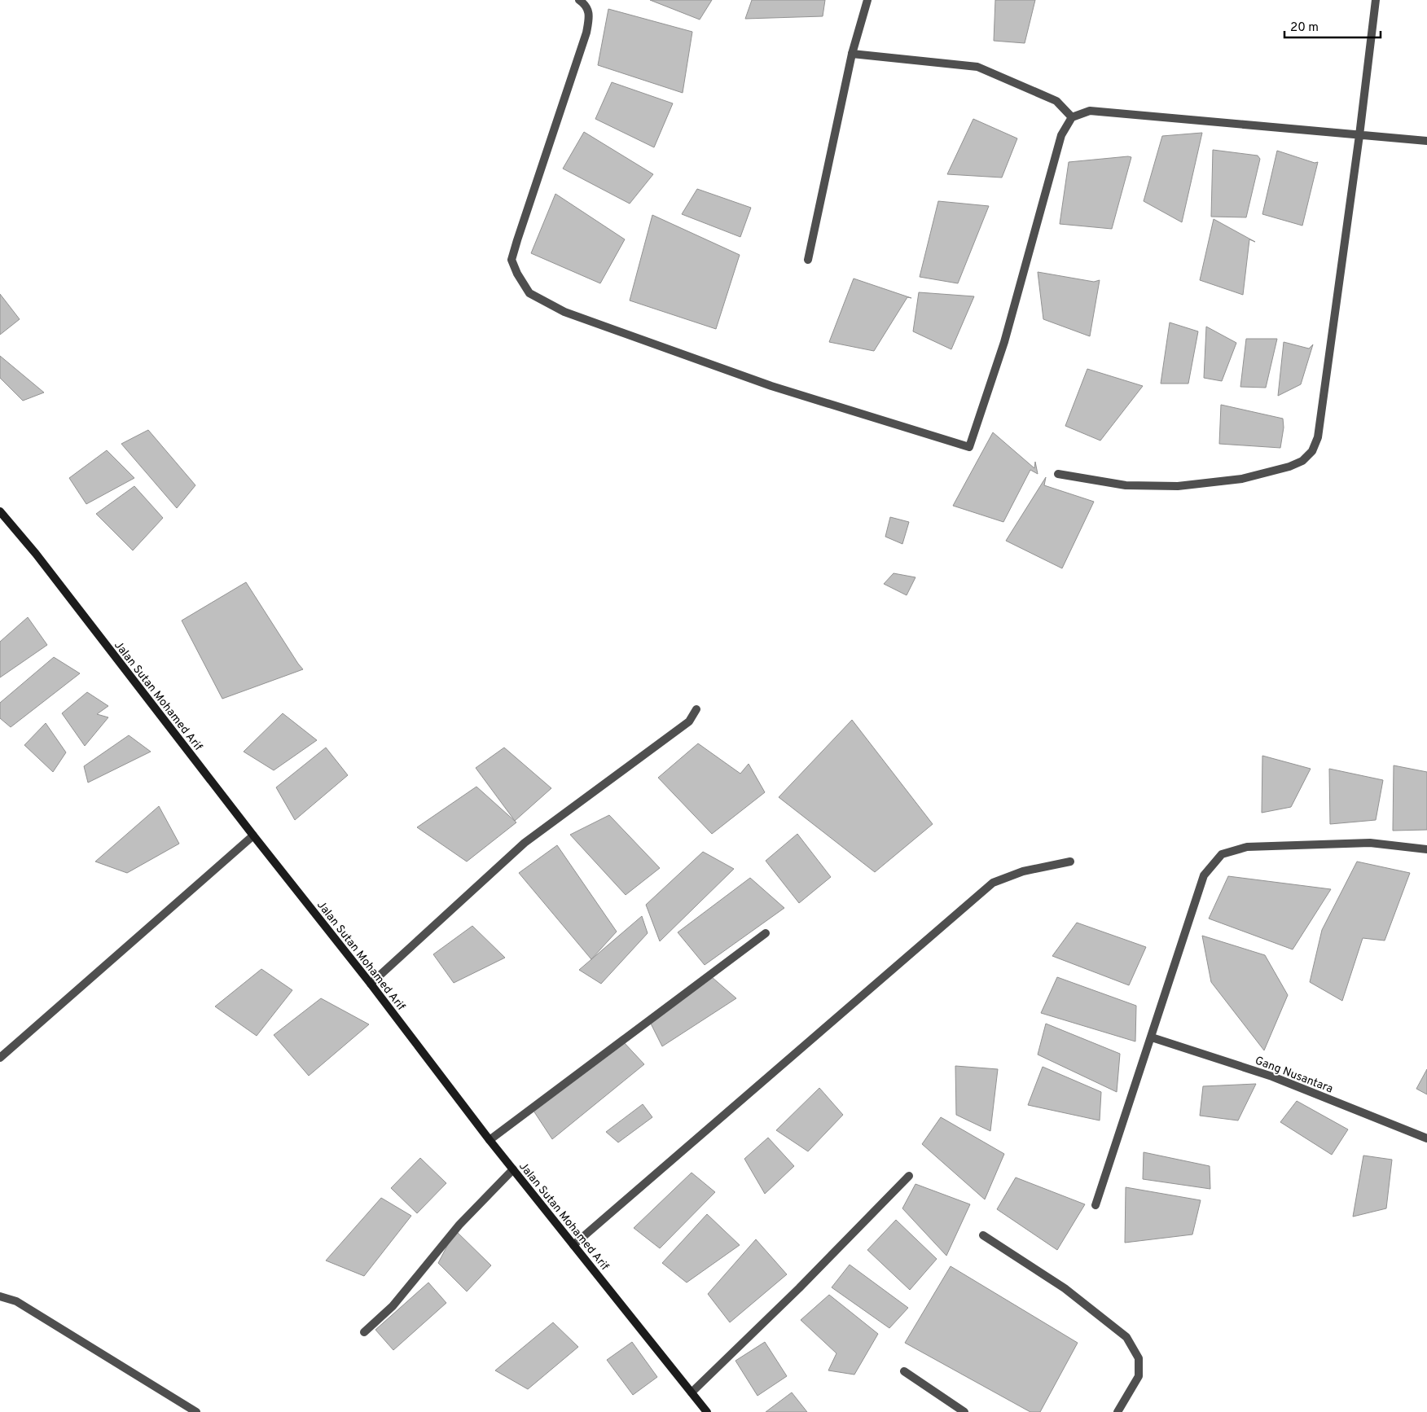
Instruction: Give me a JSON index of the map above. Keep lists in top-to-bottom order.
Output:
{
  "streets": {
    "street": ["Jalan Sutan Mohamed Arif", "Gang Nusantara"]
  },
  "scale_bar": "20 m"
}
